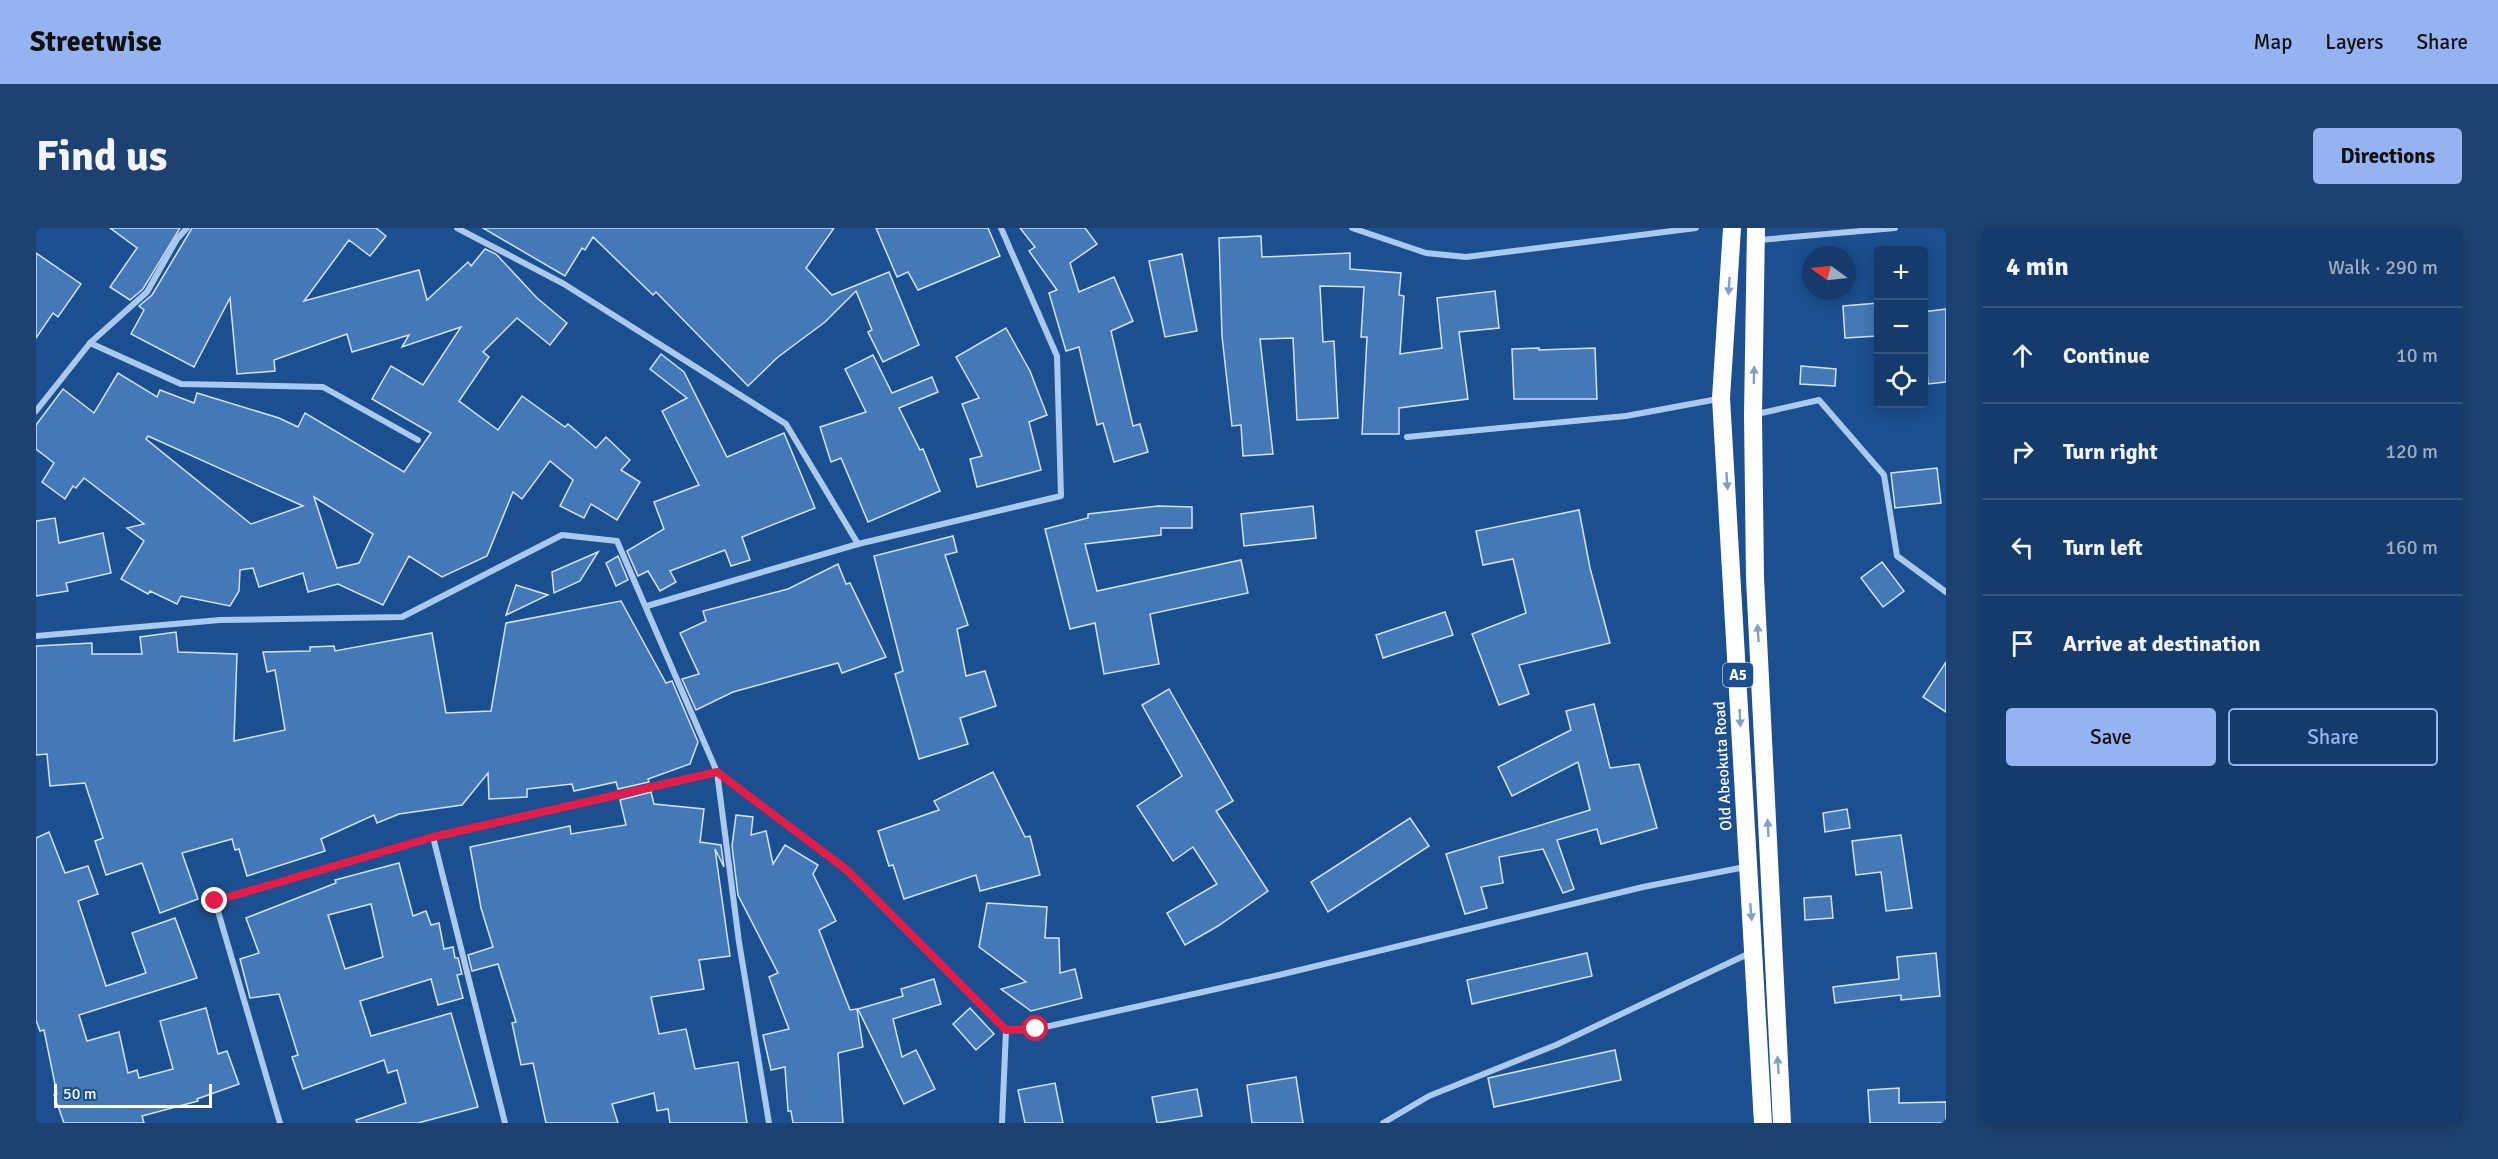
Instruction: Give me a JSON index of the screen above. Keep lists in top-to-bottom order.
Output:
{
  "streets": {
    "highway": ["A5", "Old Abeokuta Road"]
  },
  "scale_bar": "50 m",
  "north": "left",
  "page": {
    "header": "Streetwise",
    "nav": ["Map", "Layers", "Share"],
    "buttons": [
      "Directions",
      ["Save", "Share"]
    ],
    "title": "Find us",
    "heading": ["4 min", "Walk · 290 m"],
    "map_buttons": ["+", "−"],
    "list": [
      ["Continue", "10 m"],
      ["Turn right", "120 m"],
      ["Turn left", "160 m"],
      "Arrive at destination"
    ],
    "scale": "50 m"
  }
}
